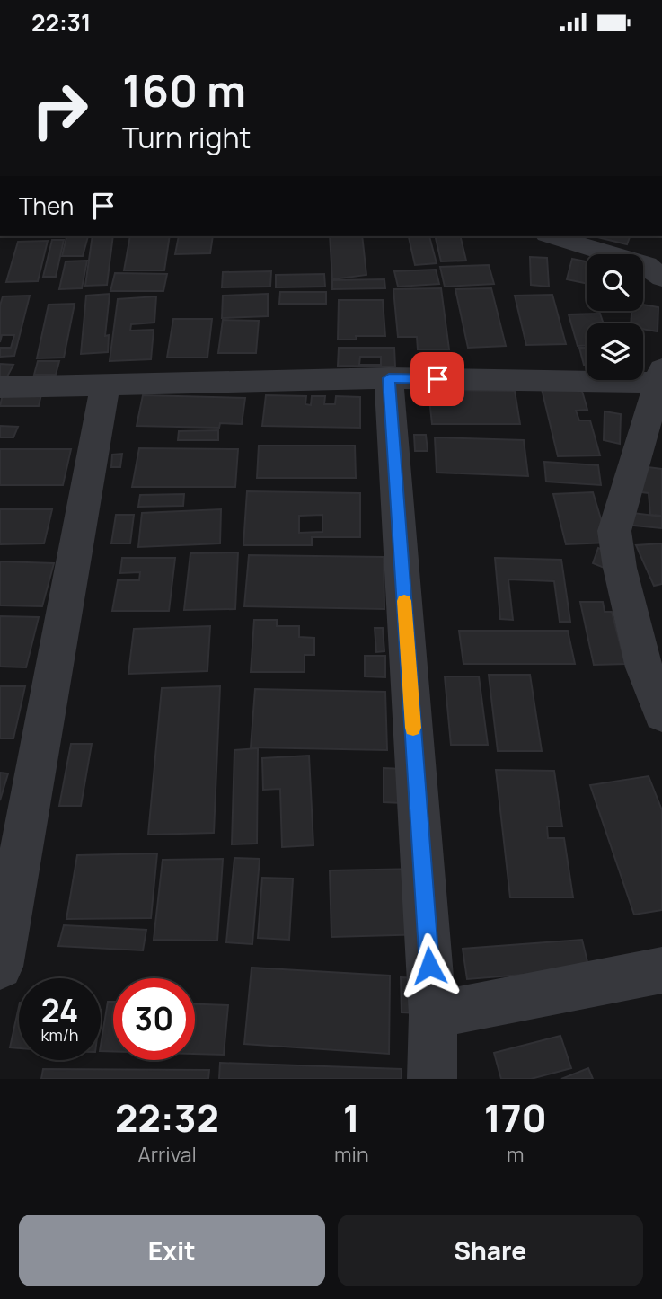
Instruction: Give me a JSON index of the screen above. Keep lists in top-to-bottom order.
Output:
{
  "page": {
    "status": "22:31",
    "turn": ["160 m", "Turn right"],
    "then": "Then",
    "speed": "24 km/h",
    "limit": "30",
    "eta": [
      "22:32",
      "Arrival",
      "1",
      "min",
      "170",
      "m"
    ],
    "buttons": ["Exit", "Share"]
  }
}
